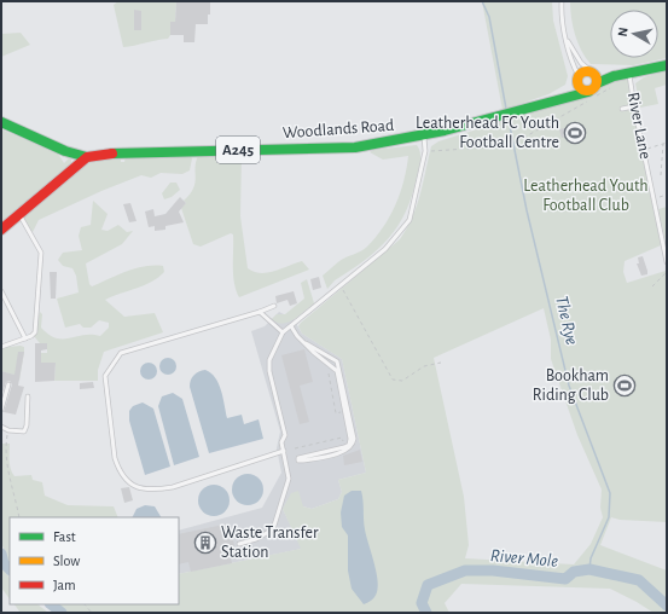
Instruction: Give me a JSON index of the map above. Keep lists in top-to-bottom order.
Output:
{
  "streets": {
    "main road": ["Woodlands Road", "A245"],
    "lane": ["River Lane"]
  },
  "water": ["The Rye", "River Mole"],
  "parks": ["Leatherhead Youth Football Club"],
  "places": {
    "sports": ["Leatherhead FC Youth Football Centre", "Bookham Riding Club"],
    "building": ["Waste Transfer Station"]
  },
  "legend": ["Fast", "Slow", "Jam"],
  "north": "left"
}
